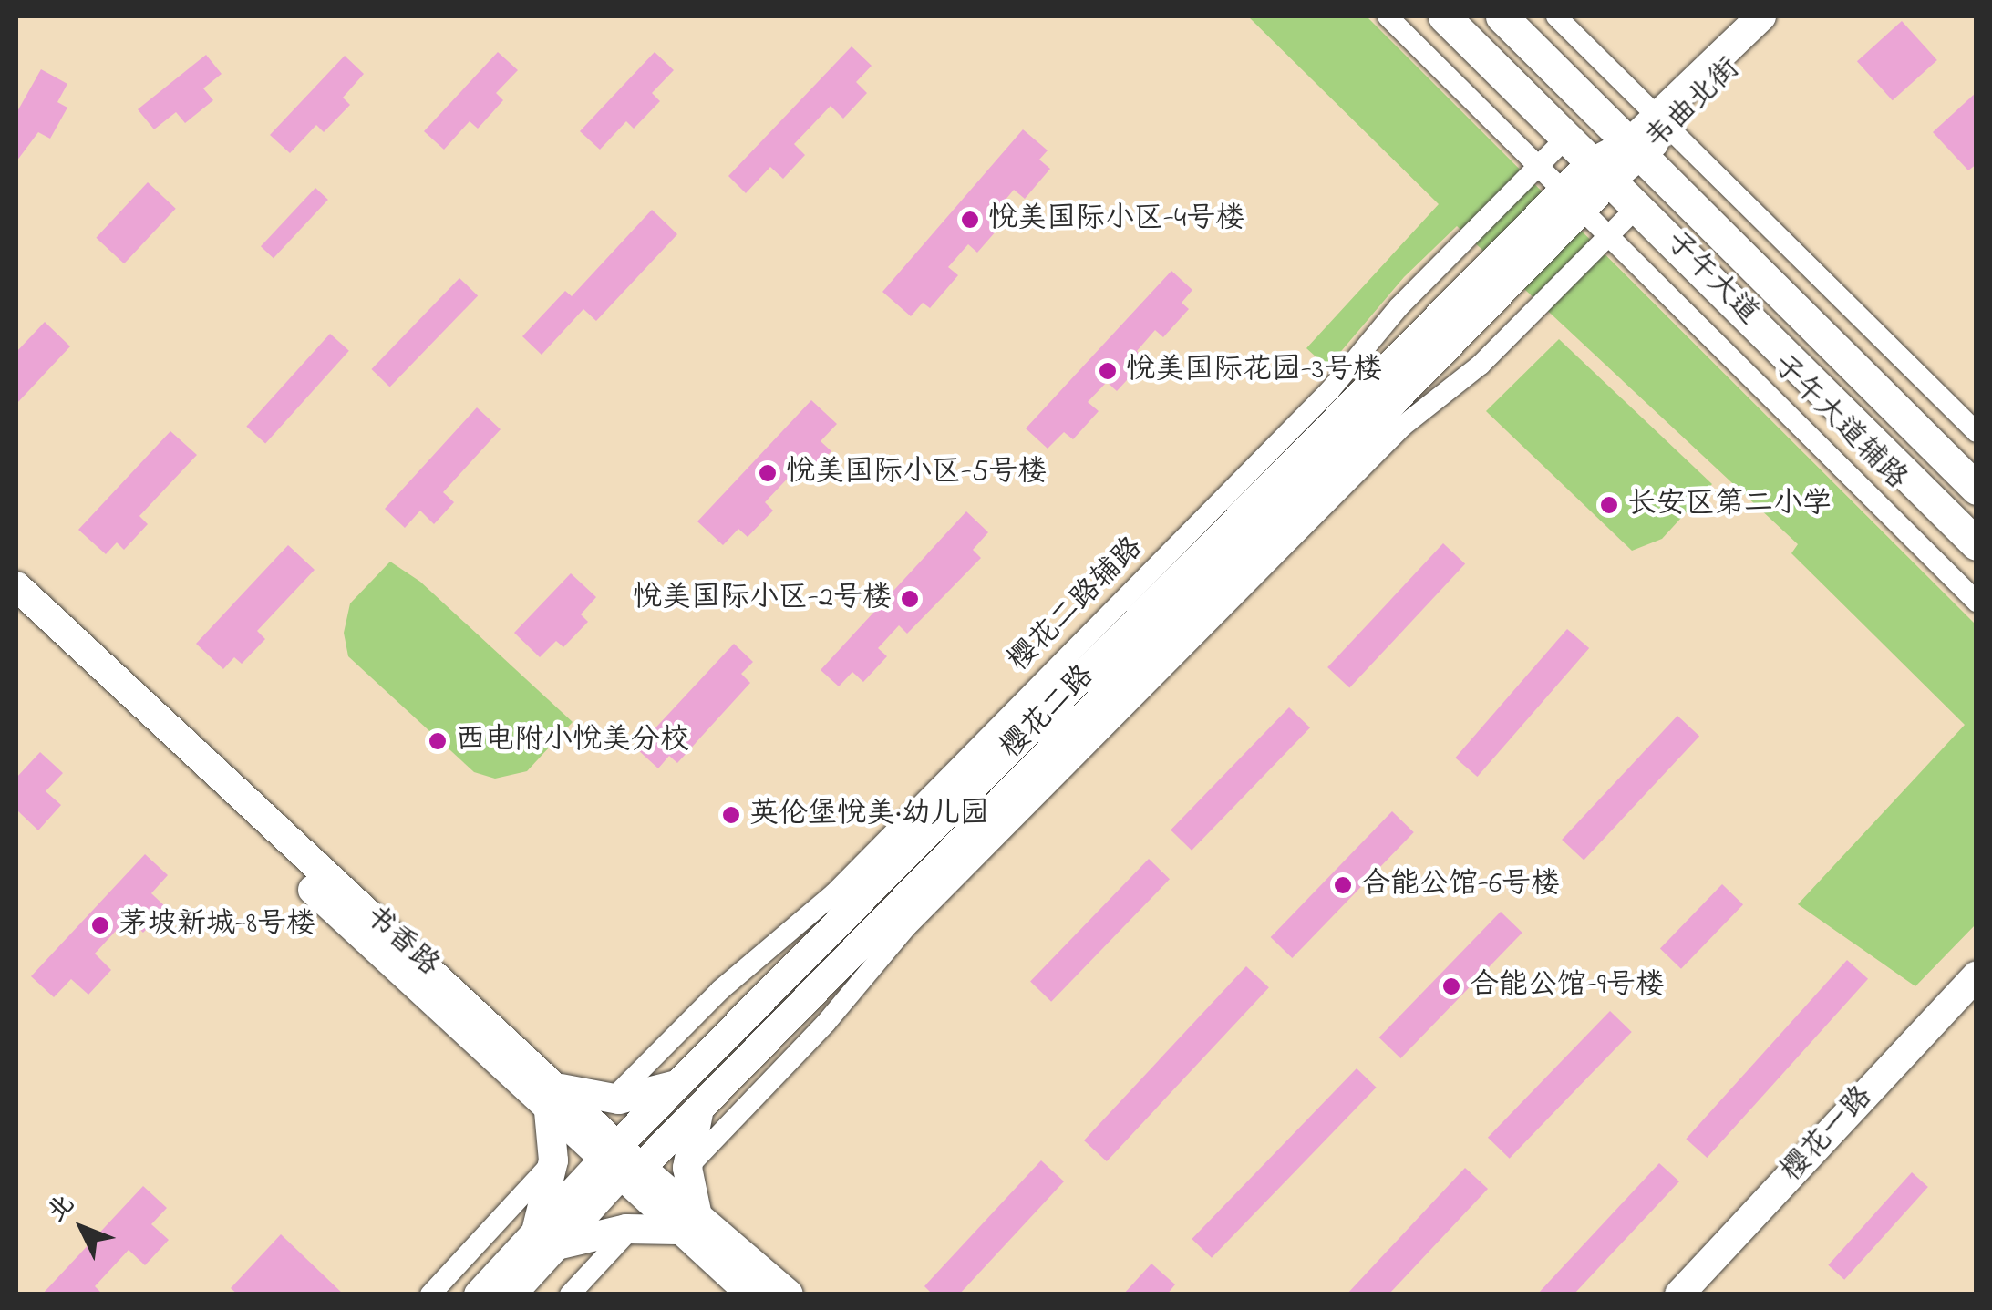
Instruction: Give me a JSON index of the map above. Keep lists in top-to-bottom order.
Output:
{
  "streets": {
    "main road": [
      "韦曲北街",
      "子午大道",
      "樱花二路",
      "书香路",
      "樱花一路"
    ],
    "street": ["子午大道辅路", "樱花二路辅路"]
  },
  "crossings": [
    ["韦曲北街", "子午大道"],
    ["韦曲北街", "樱花二路"],
    ["子午大道", "樱花二路辅路"],
    ["子午大道", "樱花二路"],
    ["子午大道辅路", "樱花二路辅路"],
    ["子午大道辅路", "樱花二路"],
    ["樱花二路", "书香路"]
  ],
  "places": [
    "悦美国际小区-4号楼",
    "悦美国际花园-3号楼",
    "悦美国际小区-5号楼",
    "长安区第二小学",
    "悦美国际小区-2号楼",
    "西电附小悦美分校",
    "英伦堡悦美·幼儿园",
    "合能公馆-6号楼",
    "茅坡新城-8号楼",
    "合能公馆-9号楼"
  ],
  "north": "top left"
}
